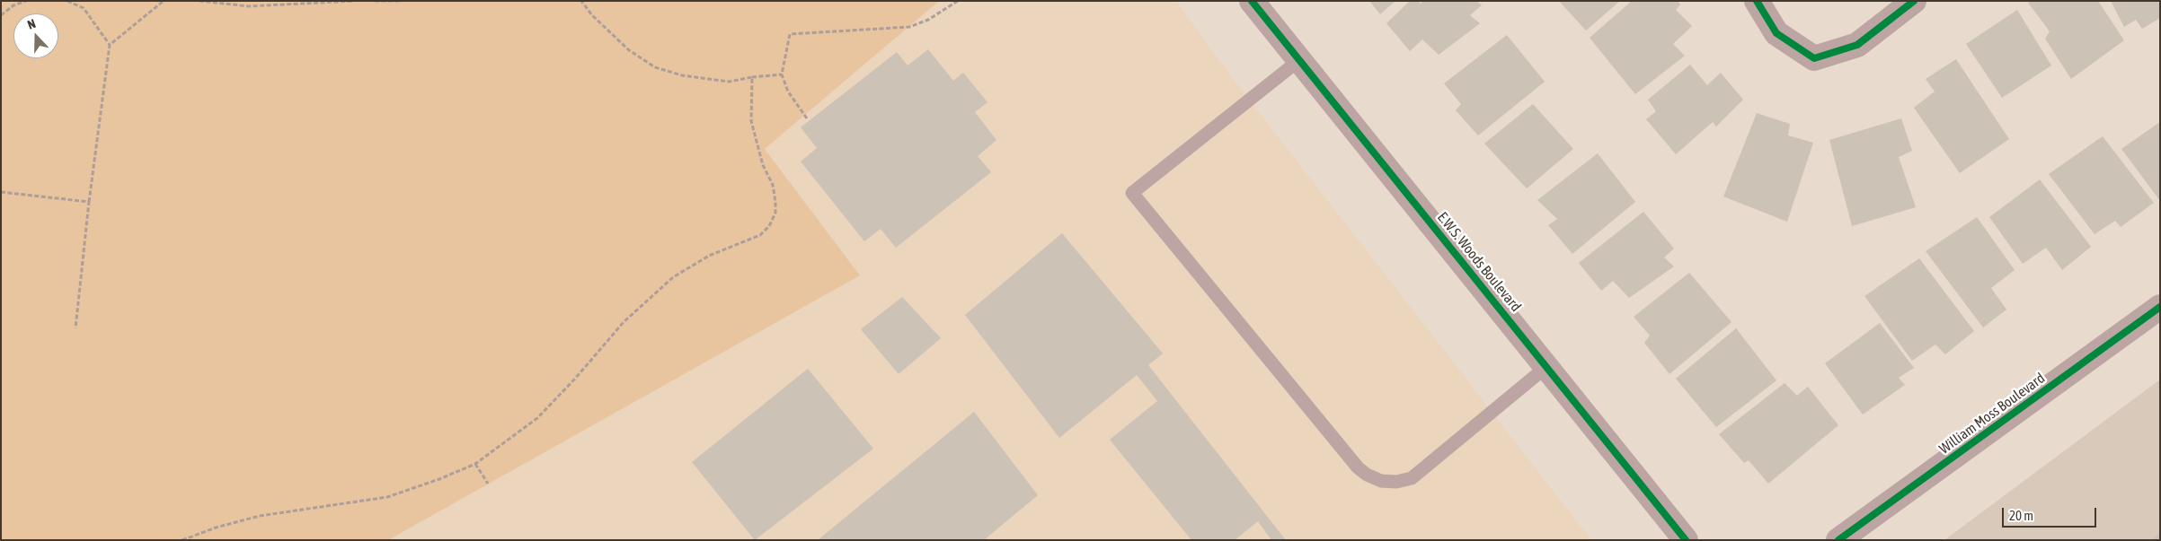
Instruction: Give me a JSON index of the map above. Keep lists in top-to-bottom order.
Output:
{
  "streets": {
    "street": ["E.W.S. Woods Boulevard", "William Moss Boulevard"]
  },
  "scale_bar": "20 m",
  "north": "top"
}
